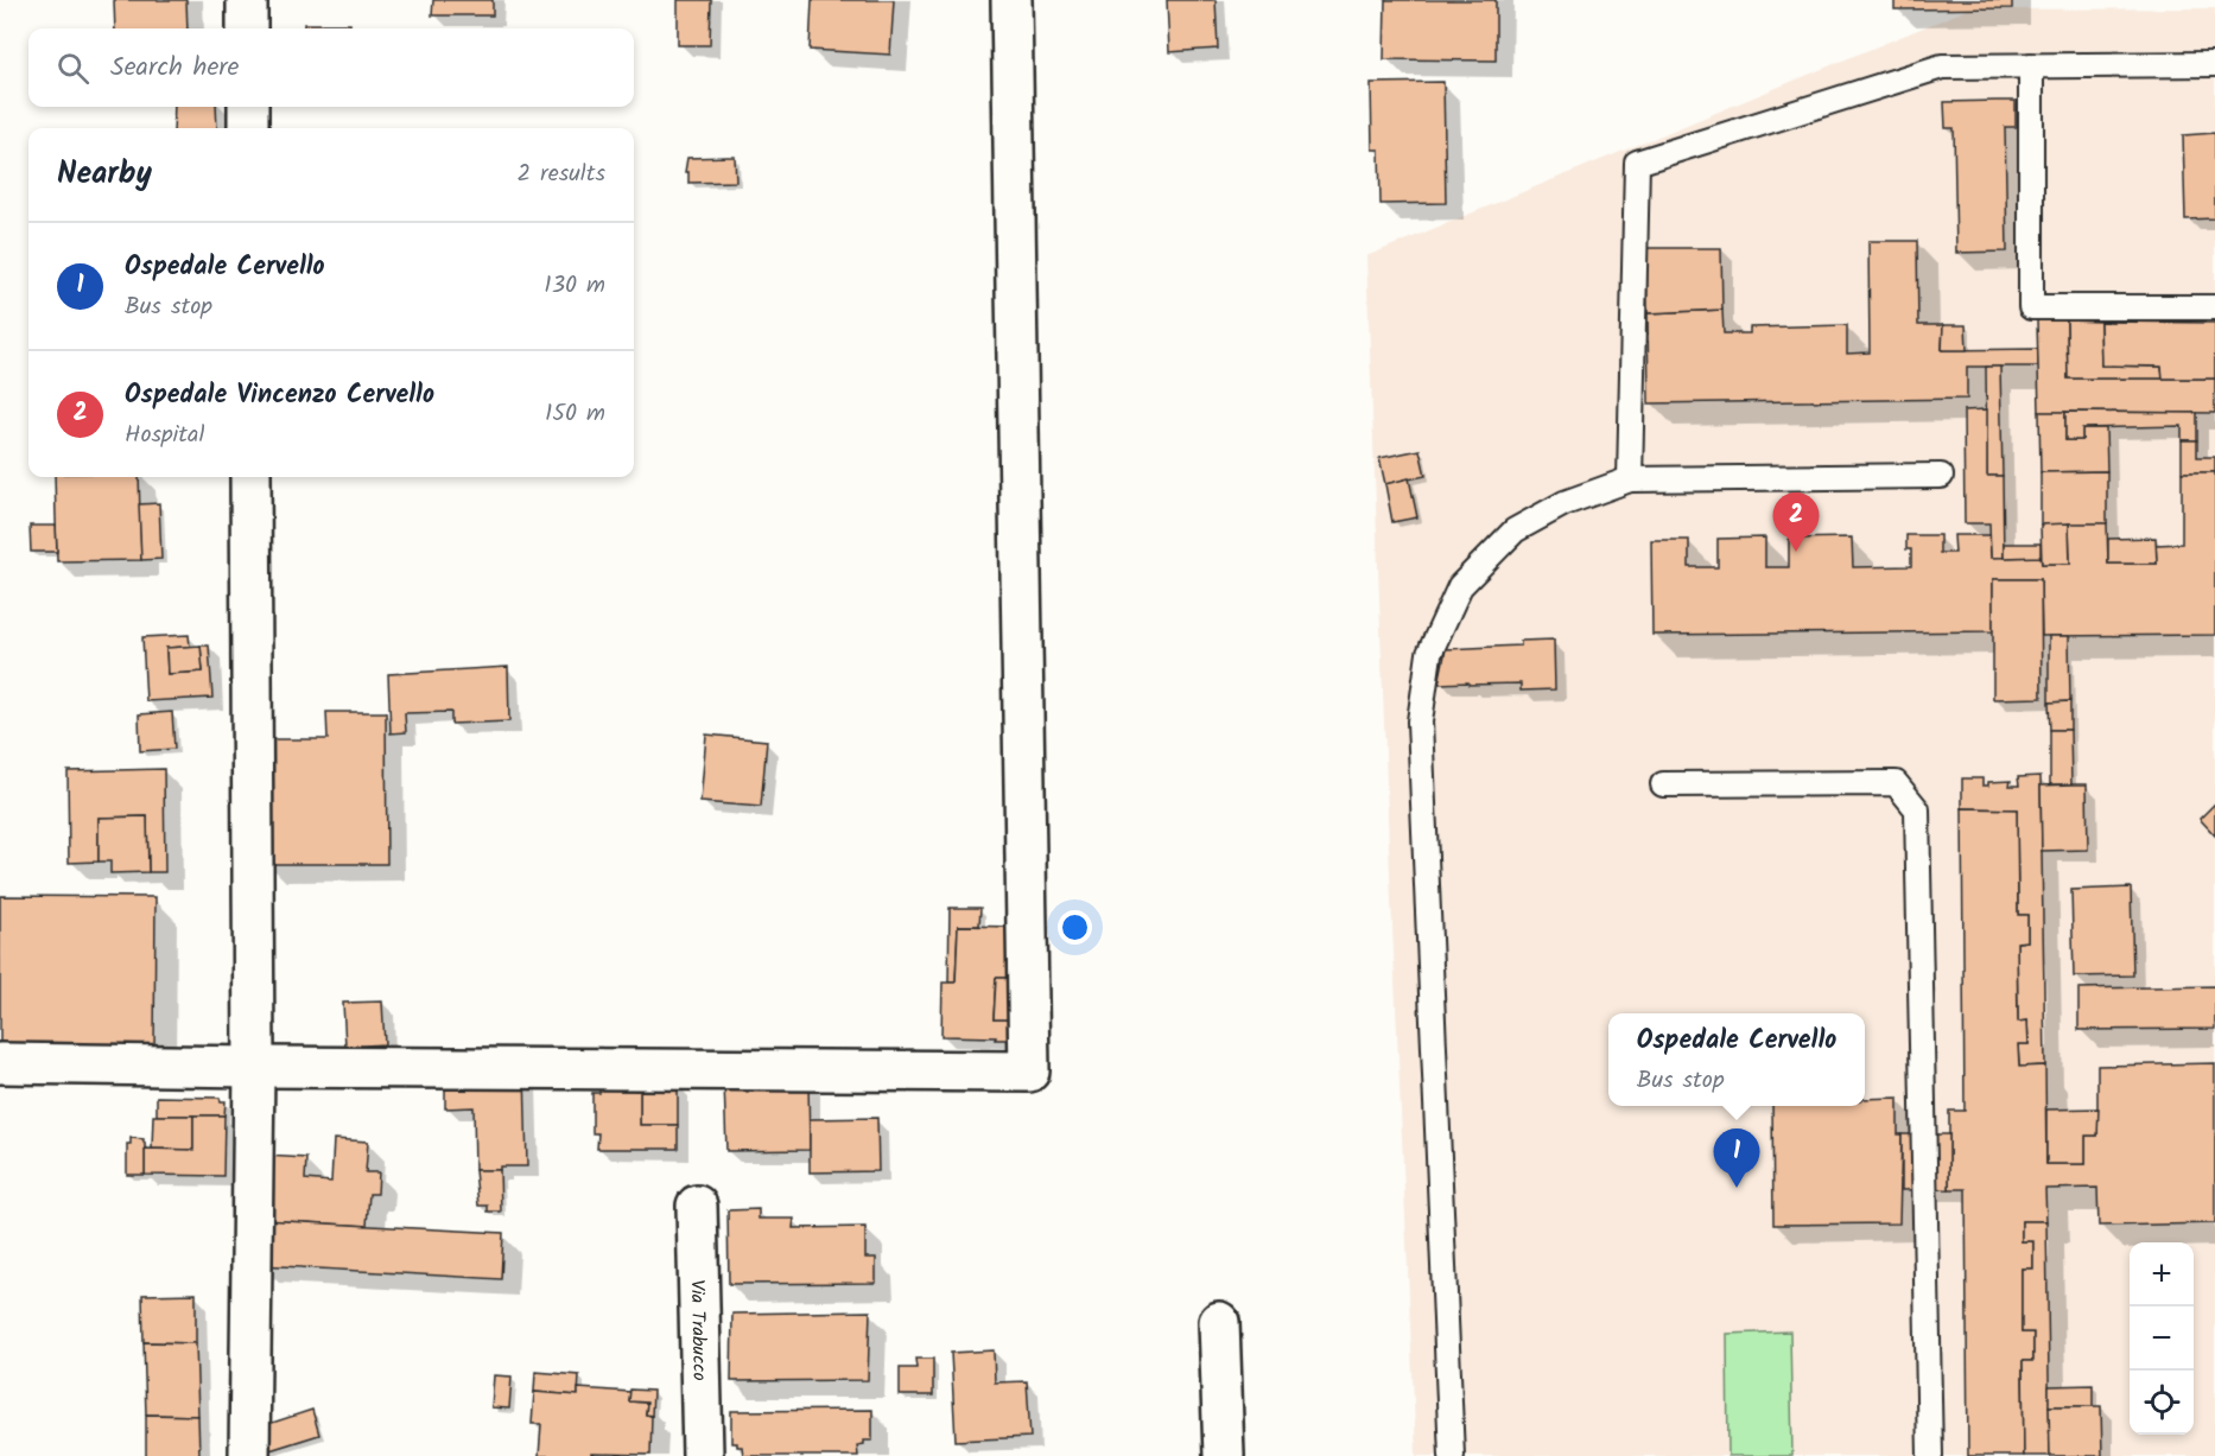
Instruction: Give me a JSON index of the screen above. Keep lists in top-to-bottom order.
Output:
{
  "streets": {
    "street": ["Via Trabucco"]
  },
  "page": {
    "search": "Search here",
    "heading": ["Nearby", "2 results"],
    "list": [
      {
        "mark": "1",
        "name": "Ospedale Cervello",
        "note": "Bus stop",
        "value": "130 m"
      },
      {
        "mark": "2",
        "name": "Ospedale Vincenzo Cervello",
        "note": "Hospital",
        "value": "150 m"
      }
    ],
    "pins": ["2", "1"],
    "popup": ["Ospedale Cervello", "Bus stop"],
    "map_buttons": ["+", "−"]
  }
}
